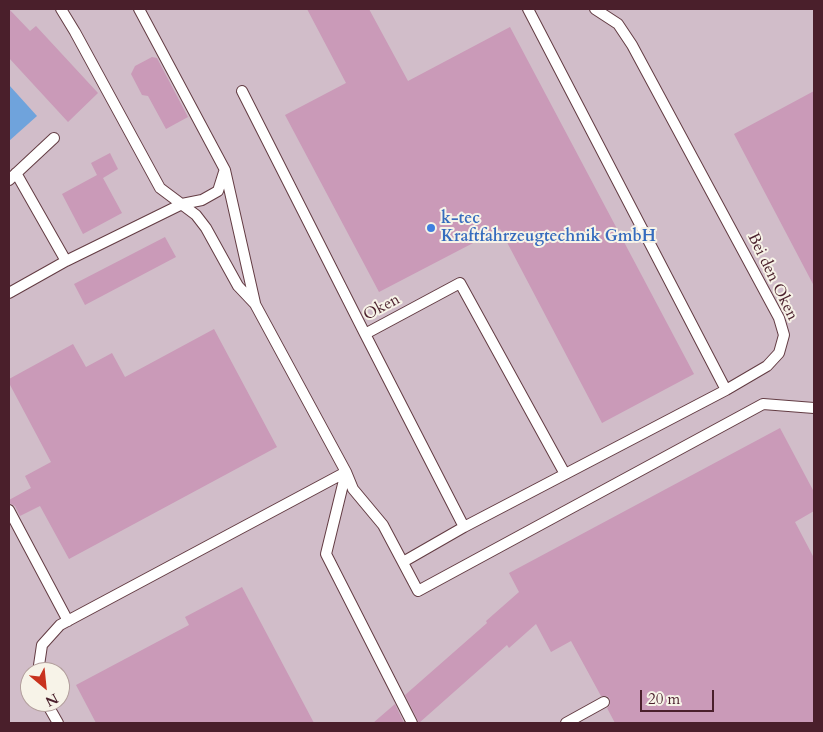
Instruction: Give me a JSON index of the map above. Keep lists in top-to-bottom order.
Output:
{
  "streets": {
    "lane": ["Bei den Oken", "Oken"]
  },
  "crossings": [
    ["Bei den Oken", "Oken"]
  ],
  "places": ["k-tec Kraftfahrzeugtechnik GmbH"],
  "scale_bar": "20 m",
  "north": "bottom right"
}
